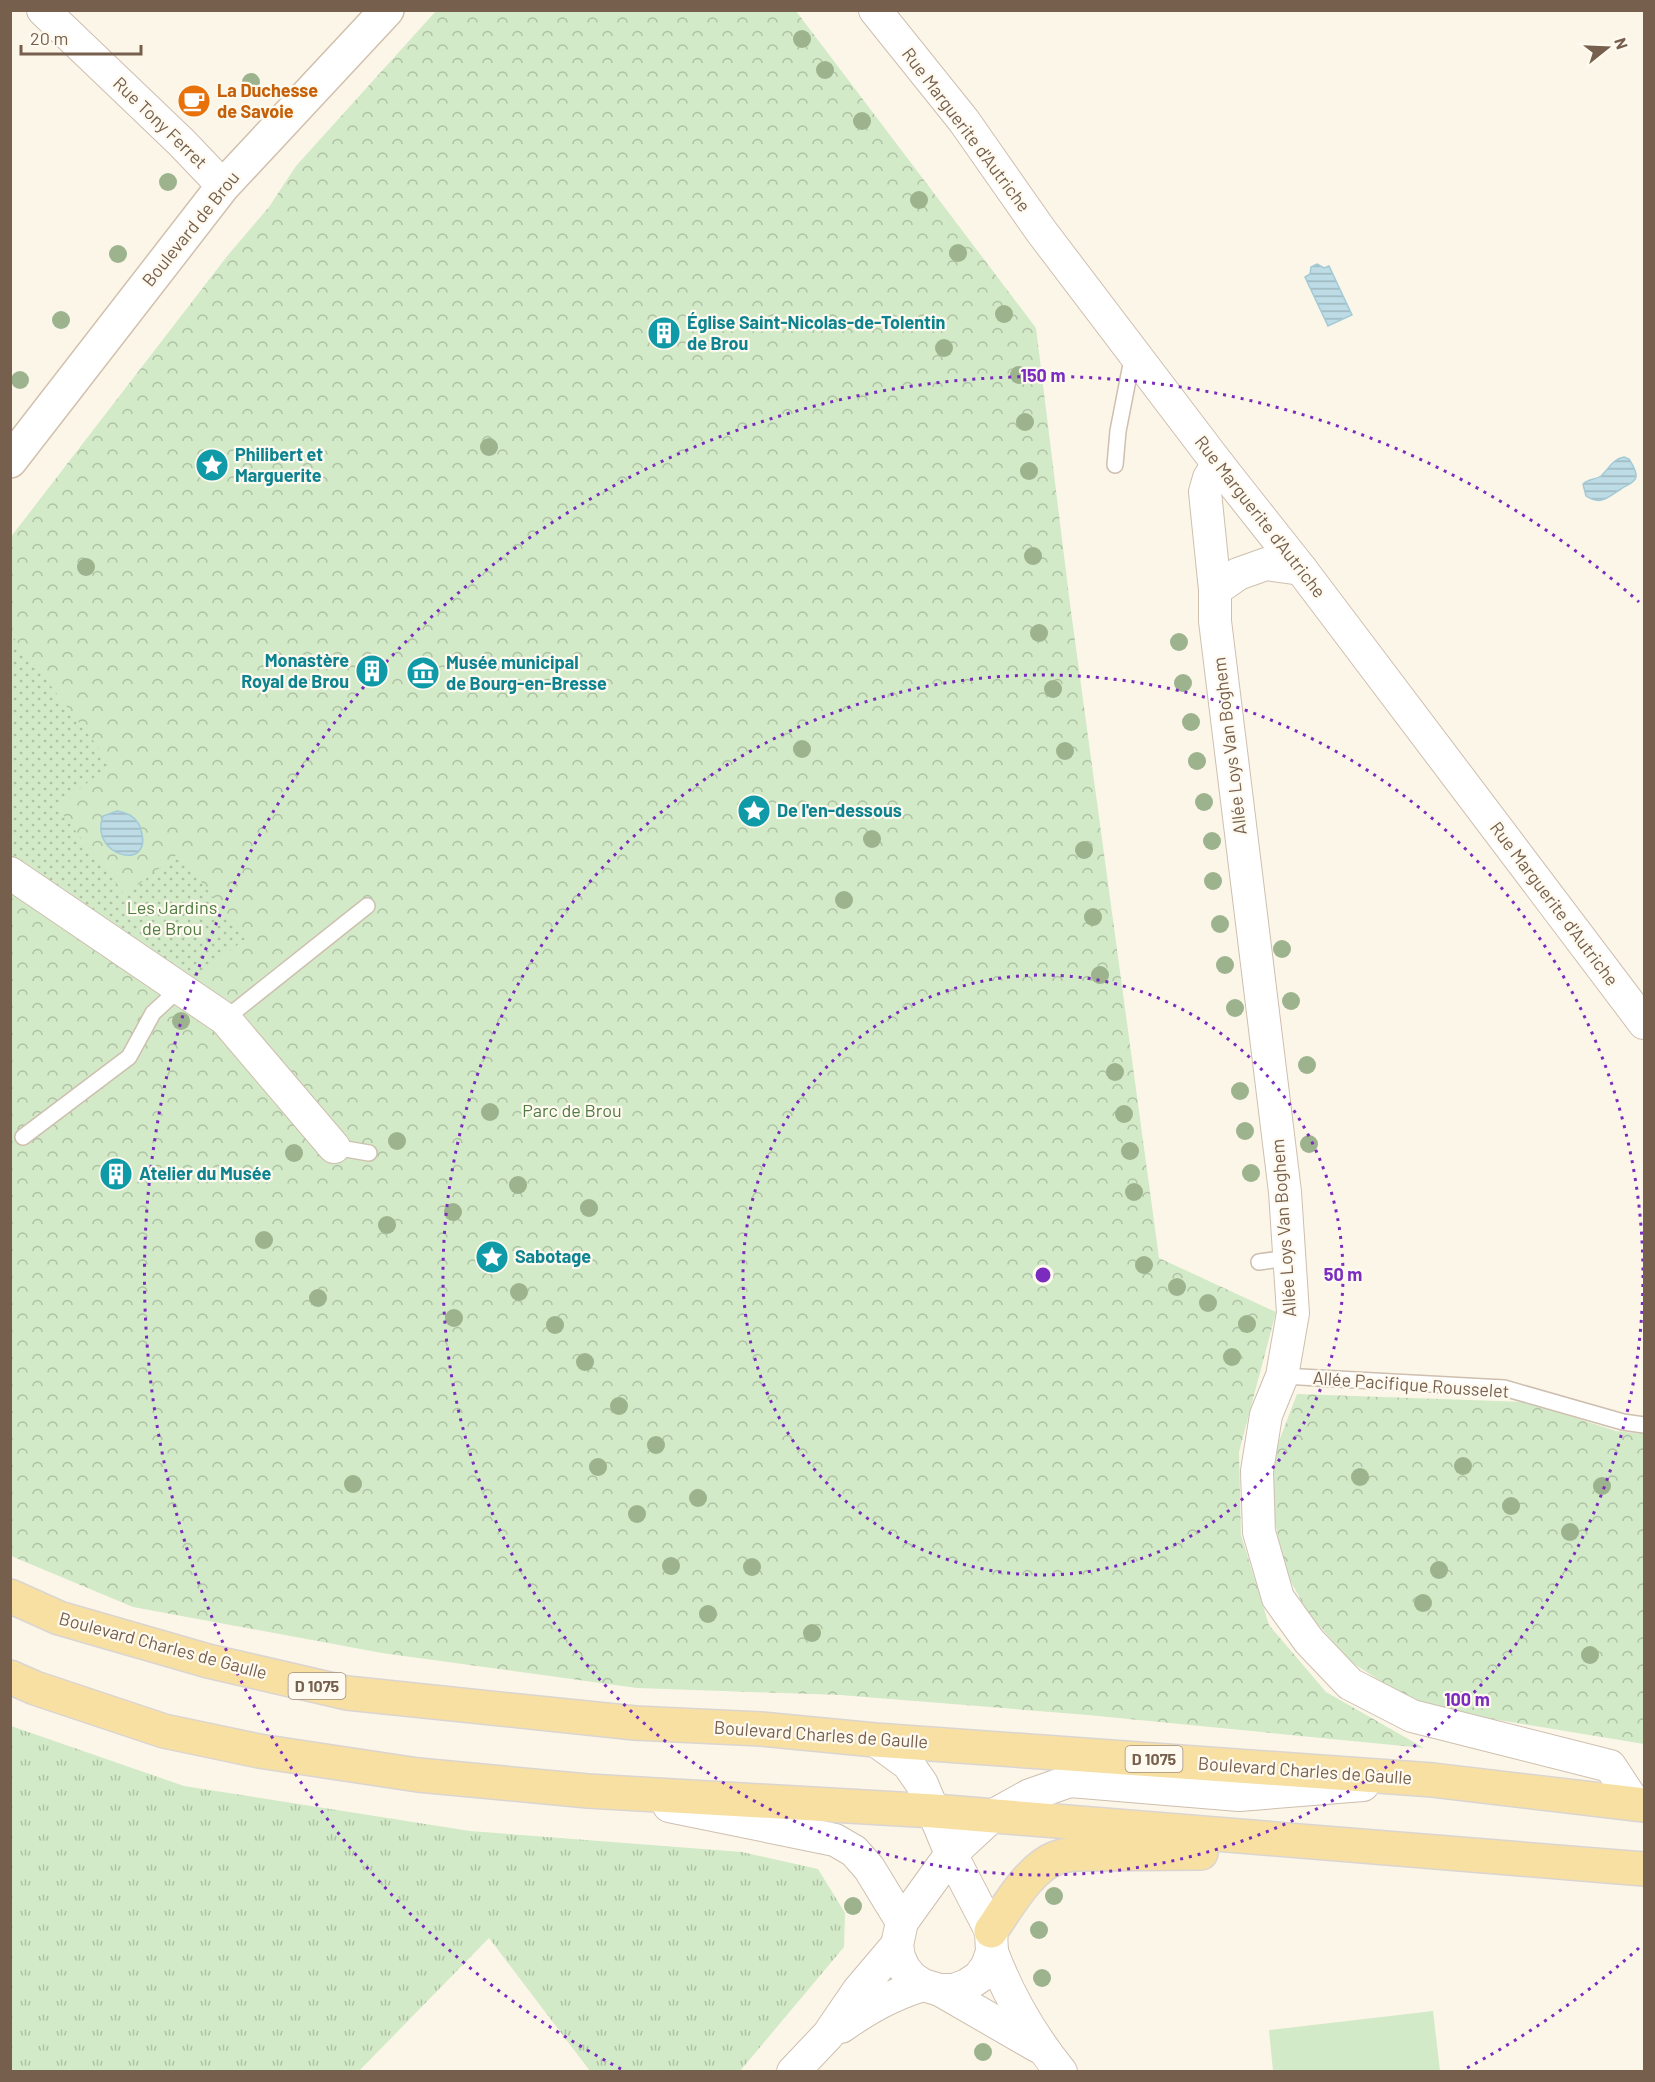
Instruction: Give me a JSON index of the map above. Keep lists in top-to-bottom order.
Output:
{
  "streets": {
    "main road": ["Boulevard de Brou", "Boulevard Charles de Gaulle", "D 1075"],
    "street": ["Rue Tony Ferret", "Rue Marguerite d'Autriche", "Allée Loys Van Boghem"],
    "lane": ["Allée Pacifique Rousselet"]
  },
  "crossings": [
    ["Rue Tony Ferret", "Boulevard de Brou"],
    ["Rue Marguerite d'Autriche", "Allée Loys Van Boghem"],
    ["Allée Loys Van Boghem", "Allée Pacifique Rousselet"],
    ["Allée Loys Van Boghem", "Boulevard Charles de Gaulle"]
  ],
  "parks": ["Les Jardins de Brou", "Parc de Brou"],
  "places": {
    "cafe": ["La Duchesse de Savoie"],
    "building": ["Église Saint-Nicolas-de-Tolentin de Brou", "Monastère Royal de Brou", "Atelier du Musée"],
    "place": ["Philibert et Marguerite", "De l'en-dessous", "Sabotage"],
    "museum": ["Musée municipal de Bourg-en-Bresse"]
  },
  "scale_bar": "20 m",
  "north": "right",
  "rings": ["150 m", "50 m", "100 m"]
}
